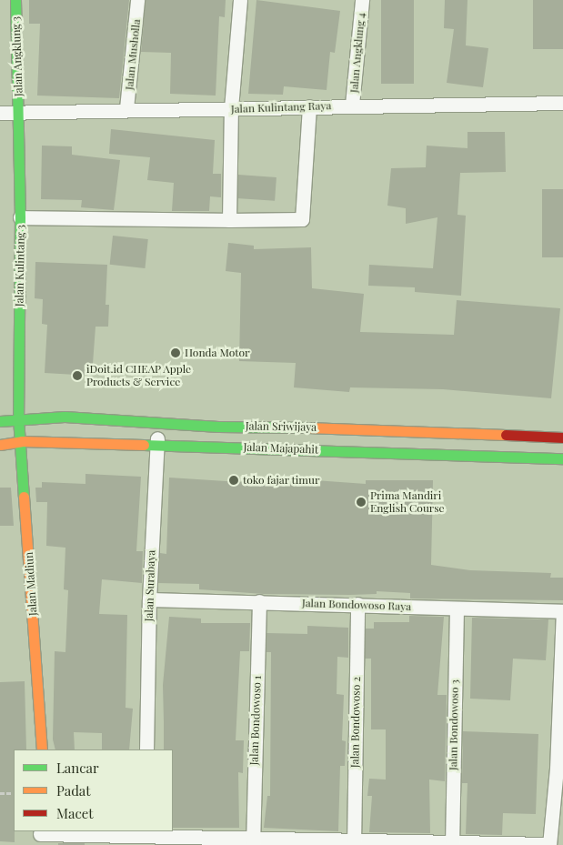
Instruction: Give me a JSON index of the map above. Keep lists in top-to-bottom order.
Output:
{
  "streets": {
    "main road": [
      "Jalan Angklung 3",
      "Jalan Kulintang 3",
      "Jalan Sriwijaya",
      "Jalan Majapahit",
      "Jalan Madiun"
    ],
    "street": [
      "Jalan Angklung 4",
      "Jalan Musholla",
      "Jalan Kulintang Raya",
      "Jalan Surabaya",
      "Jalan Bondowoso Raya",
      "Jalan Bondowoso 1",
      "Jalan Bondowoso 2",
      "Jalan Bondowoso 3"
    ]
  },
  "crossings": [
    ["Jalan Angklung 4", "Jalan Kulintang Raya"],
    ["Jalan Musholla", "Jalan Kulintang Raya"],
    ["Jalan Angklung 3", "Jalan Kulintang Raya"],
    ["Jalan Angklung 3", "Jalan Kulintang 3"],
    ["Jalan Kulintang Raya", "Jalan Kulintang 3"],
    ["Jalan Kulintang 3", "Jalan Sriwijaya"],
    ["Jalan Kulintang 3", "Jalan Madiun"],
    ["Jalan Sriwijaya", "Jalan Madiun"],
    ["Jalan Sriwijaya", "Jalan Surabaya"],
    ["Jalan Majapahit", "Jalan Madiun"],
    ["Jalan Majapahit", "Jalan Surabaya"],
    ["Jalan Surabaya", "Jalan Bondowoso Raya"],
    ["Jalan Bondowoso Raya", "Jalan Bondowoso 1"],
    ["Jalan Bondowoso Raya", "Jalan Bondowoso 2"],
    ["Jalan Bondowoso Raya", "Jalan Bondowoso 3"]
  ],
  "places": [
    "Honda Motor",
    "iDoit.id CHEAP Apple Products & Service",
    "toko fajar timur",
    "Prima Mandiri English Course"
  ],
  "legend": ["Lancar", "Padat", "Macet"]
}
